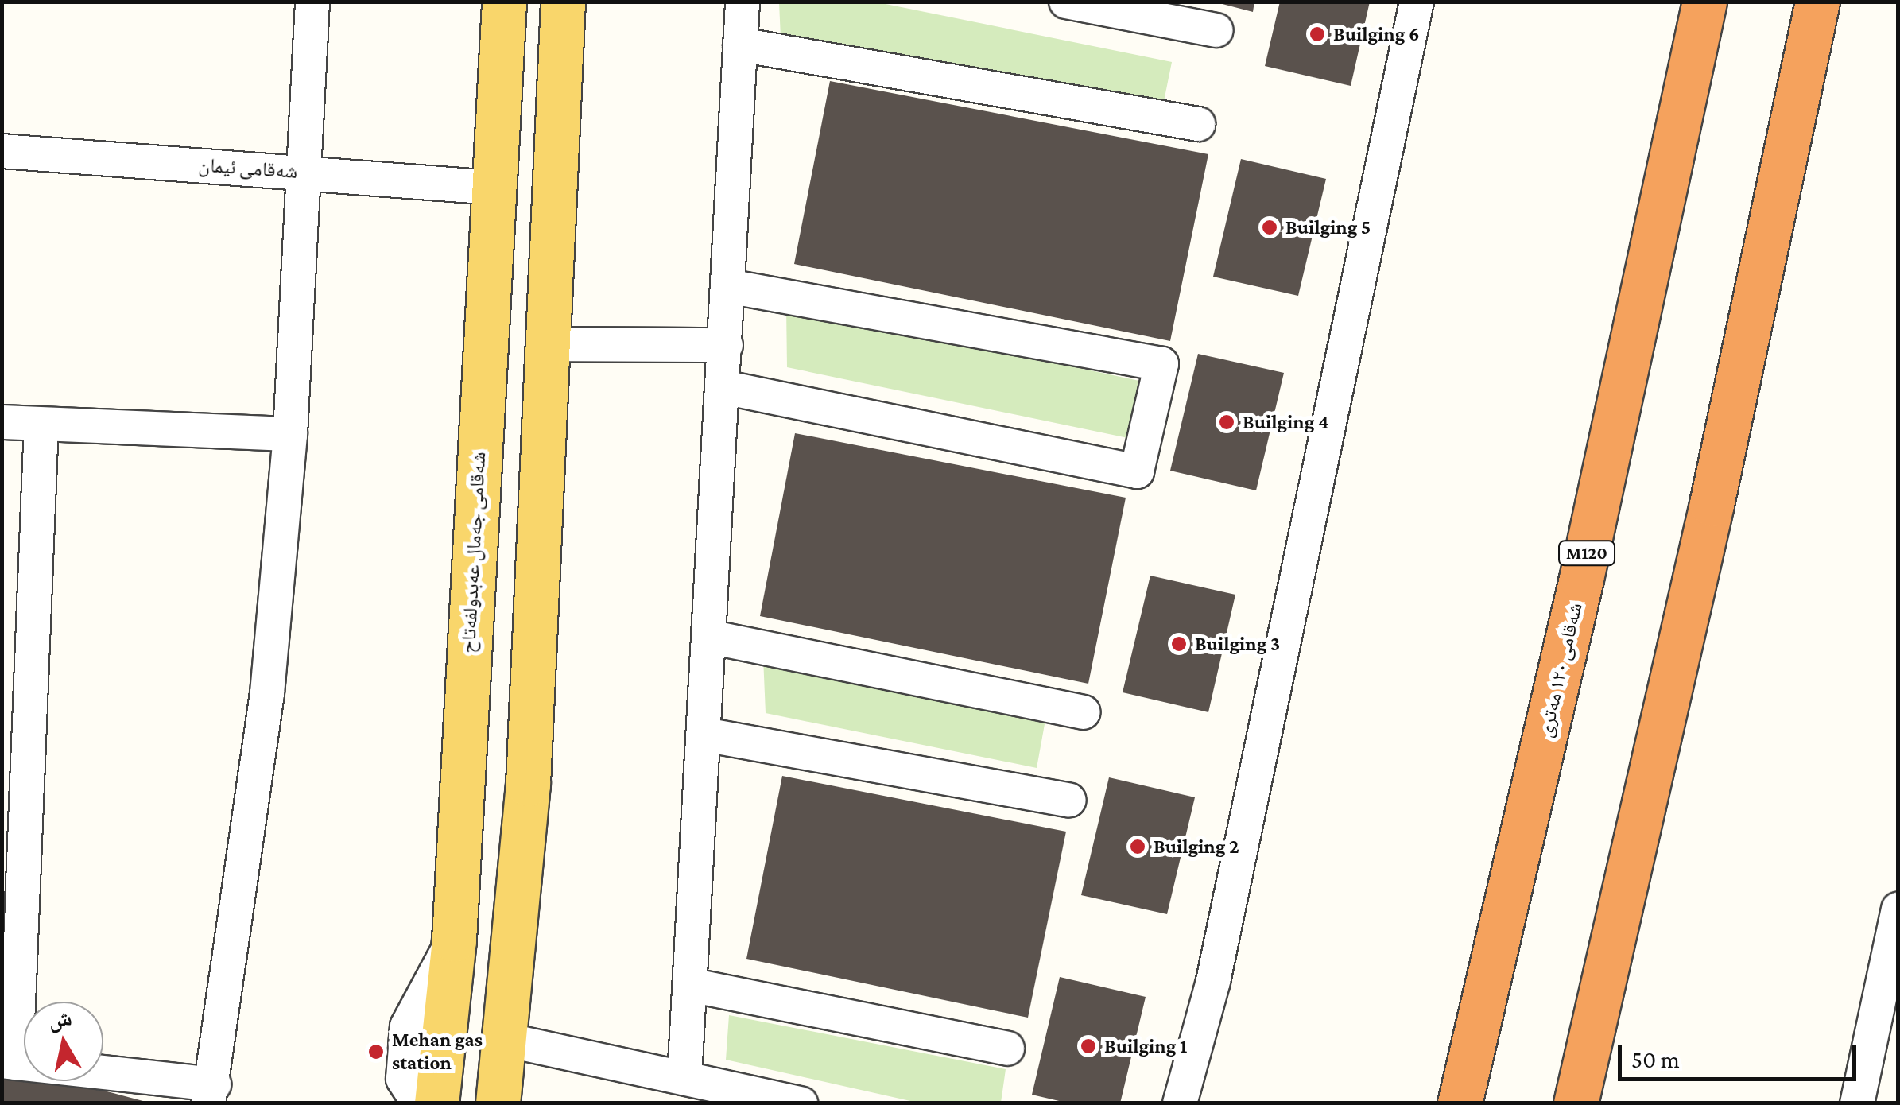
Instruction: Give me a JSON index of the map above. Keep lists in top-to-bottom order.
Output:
{
  "streets": {
    "highway": ["M120", "شەقامی ١٢٠ مەتری"],
    "main road": ["شەقامی جەمال عەبدولفەتاح"],
    "street": ["شەقامی ئیمان"]
  },
  "crossings": [
    ["شەقامی ئیمان", "شەقامی جەمال عەبدولفەتاح"]
  ],
  "places": [
    "Builging 6",
    "Builging 5",
    "Builging 4",
    "Builging 3",
    "Builging 2",
    "Builging 1",
    "Mehan gas station"
  ],
  "scale_bar": "50 m",
  "north": "top"
}
